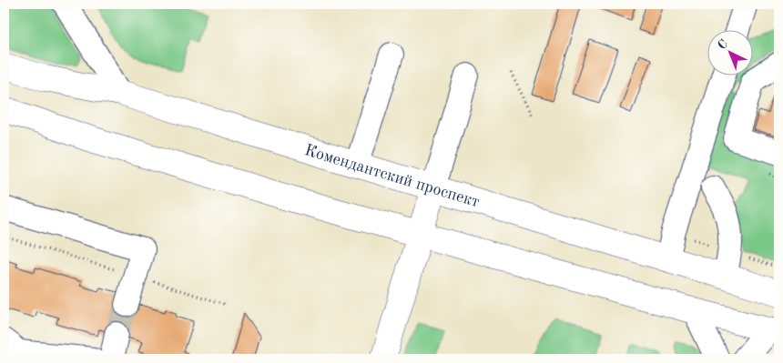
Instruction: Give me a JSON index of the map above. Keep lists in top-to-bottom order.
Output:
{
  "streets": {
    "main road": ["Комендантский проспект"]
  },
  "north": "top left"
}
